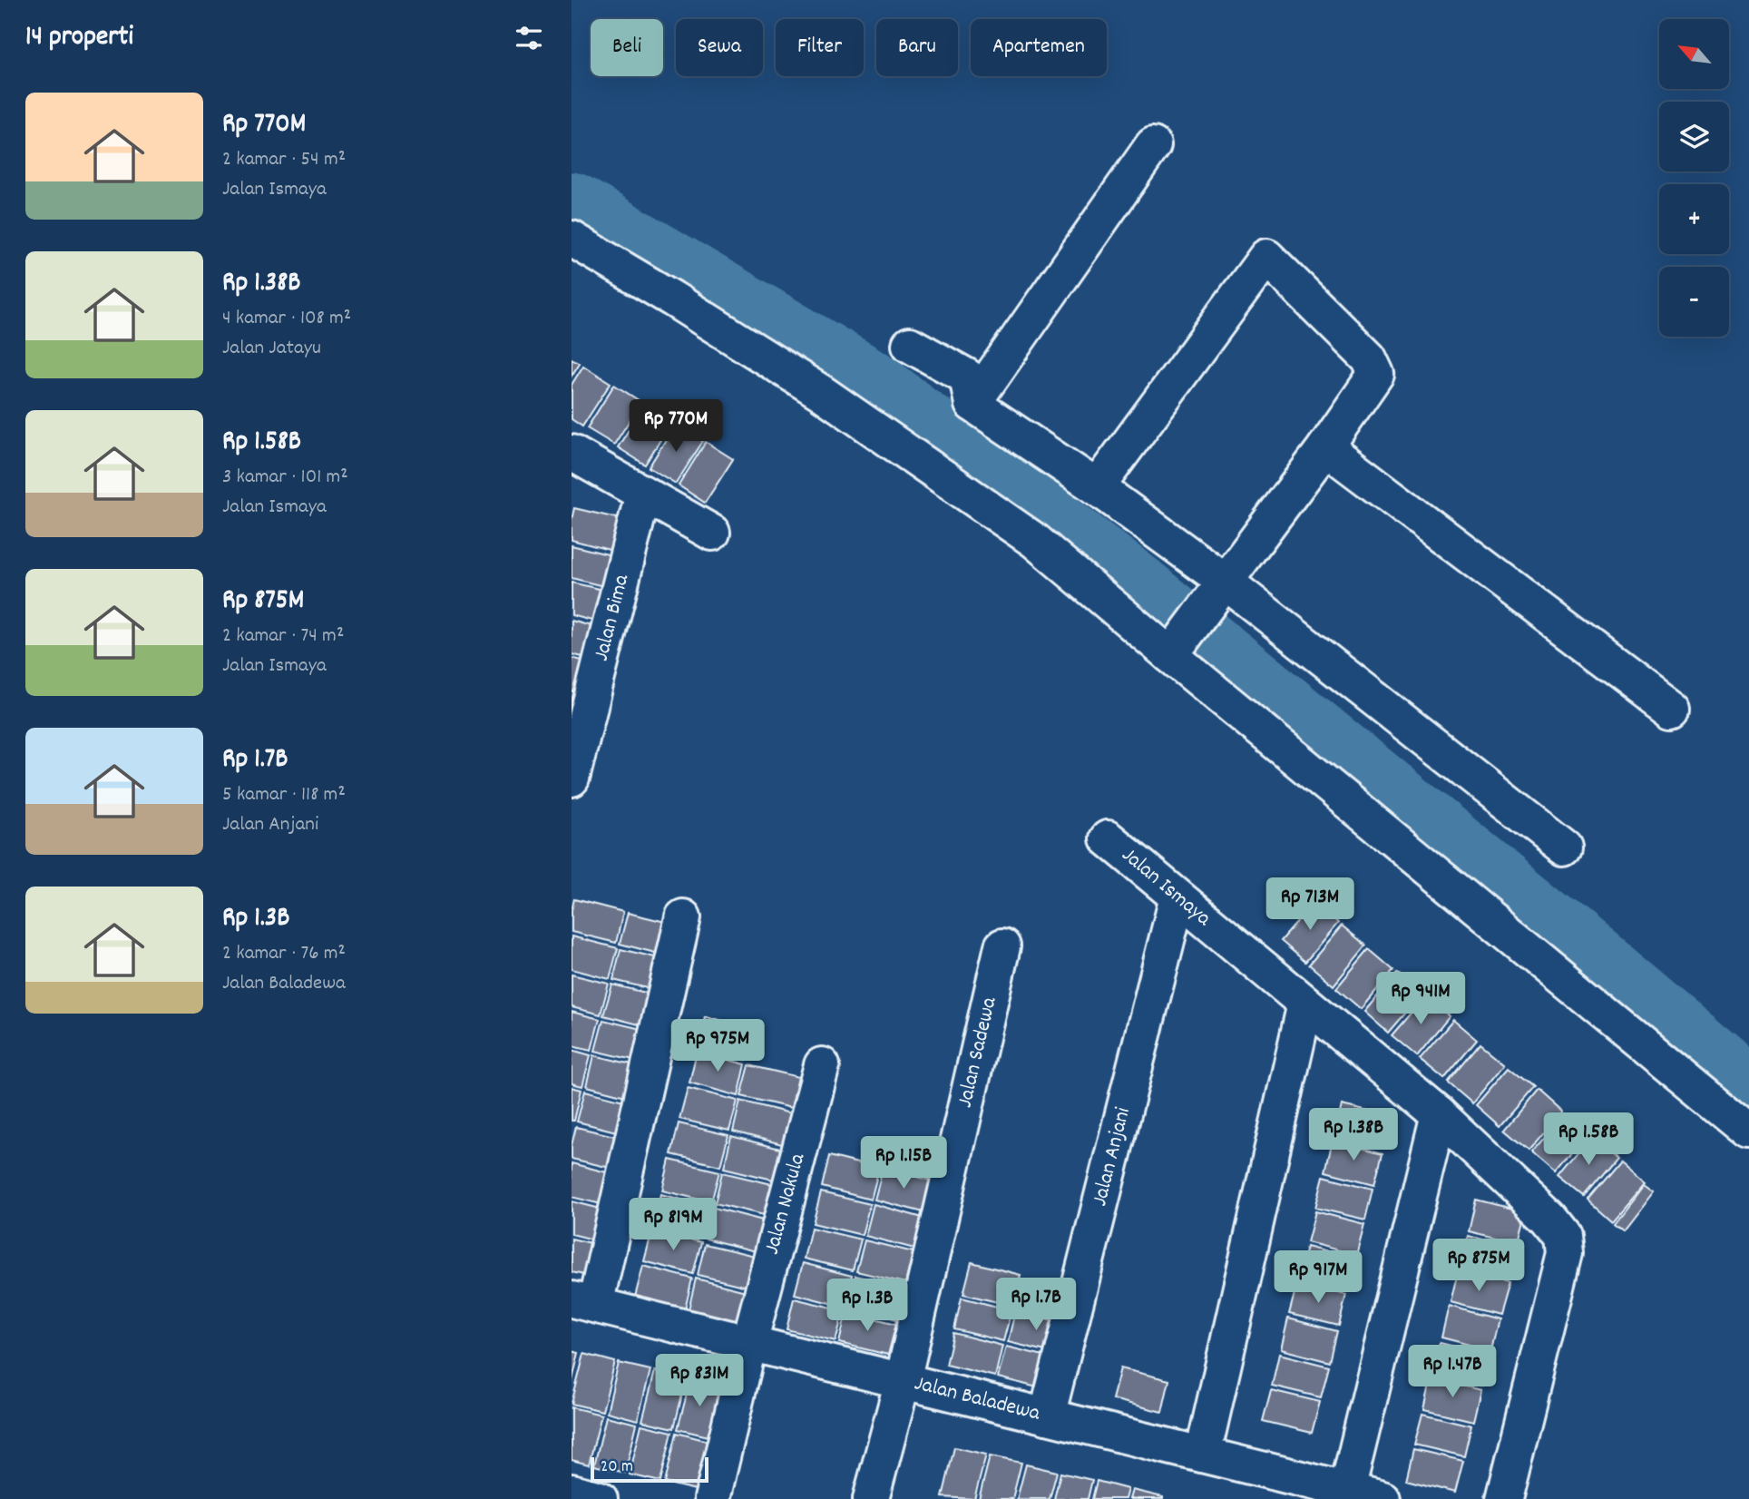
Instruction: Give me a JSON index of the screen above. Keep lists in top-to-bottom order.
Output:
{
  "streets": {
    "street": [
      "Jalan Bima",
      "Jalan Ismaya",
      "Jalan Sadewa",
      "Jalan Anjani",
      "Jalan Nakula",
      "Jalan Baladewa"
    ]
  },
  "crossings": [
    ["Jalan Ismaya", "Jalan Anjani"],
    ["Jalan Sadewa", "Jalan Baladewa"],
    ["Jalan Anjani", "Jalan Baladewa"],
    ["Jalan Nakula", "Jalan Baladewa"]
  ],
  "scale_bar": "20 m",
  "north": "top left",
  "page": {
    "heading": "14 properti",
    "map_buttons": ["+", "−"],
    "chip": [
      "Beli",
      "Sewa",
      "Filter",
      "Baru",
      "Apartemen"
    ],
    "list": [
      {
        "name": "Rp 770M",
        "note": "2 kamar · 54 m² · Jalan Ismaya"
      },
      {
        "name": "Rp 1.38B",
        "note": "4 kamar · 108 m² · Jalan Jatayu"
      },
      {
        "name": "Rp 1.58B",
        "note": "3 kamar · 101 m² · Jalan Ismaya"
      },
      {
        "name": "Rp 875M",
        "note": "2 kamar · 74 m² · Jalan Ismaya"
      },
      {
        "name": "Rp 1.7B",
        "note": "5 kamar · 118 m² · Jalan Anjani"
      },
      {
        "name": "Rp 1.3B",
        "note": "2 kamar · 76 m² · Jalan Baladewa"
      }
    ],
    "price": [
      "Rp 770M",
      "Rp 713M",
      "Rp 941M",
      "Rp 975M",
      "Rp 1.38B",
      "Rp 1.58B",
      "Rp 1.15B",
      "Rp 819M",
      "Rp 875M",
      "Rp 917M",
      "Rp 1.7B",
      "Rp 1.3B",
      "Rp 1.47B",
      "Rp 831M"
    ],
    "scale": "20 m"
  }
}
